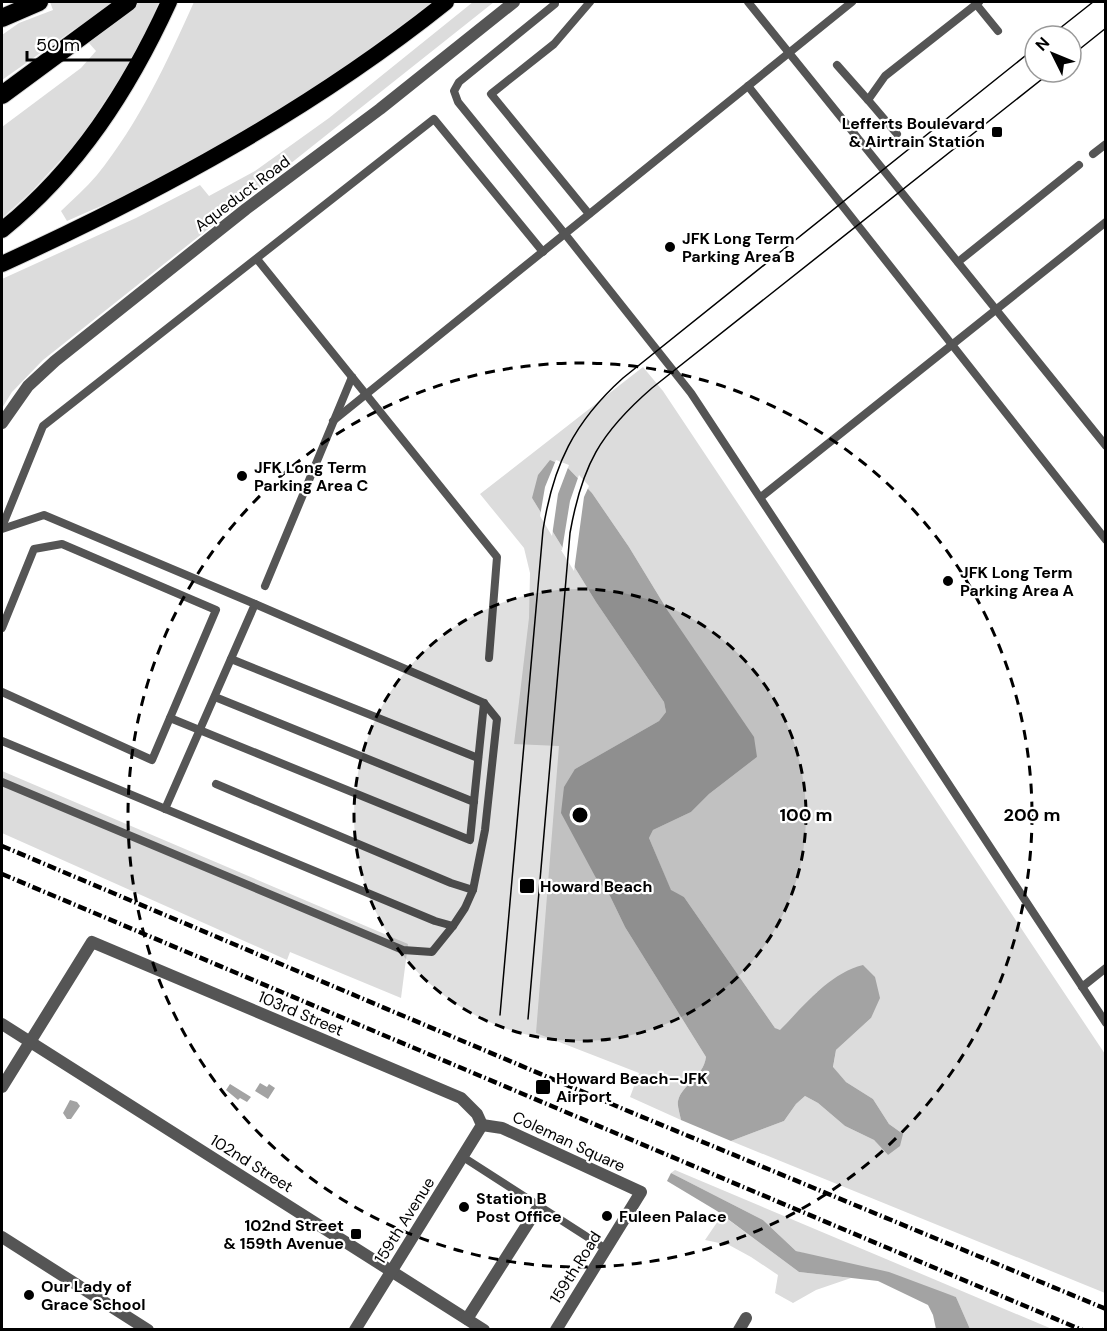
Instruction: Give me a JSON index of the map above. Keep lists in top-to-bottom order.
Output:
{
  "streets": {
    "street": [
      "Aqueduct Road",
      "103rd Street",
      "Coleman Square",
      "102nd Street",
      "159th Avenue",
      "159th Road"
    ]
  },
  "crossings": [
    ["103rd Street", "Coleman Square"],
    ["103rd Street", "102nd Street"],
    ["103rd Street", "159th Avenue"],
    ["Coleman Square", "159th Avenue"],
    ["Coleman Square", "159th Road"],
    ["102nd Street", "159th Avenue"]
  ],
  "places": {
    "transit": [
      "Lefferts Boulevard & Airtrain Station",
      "Howard Beach",
      "Howard Beach–JFK Airport",
      "102nd Street & 159th Avenue"
    ],
    "other": [
      "JFK Long Term Parking Area B",
      "JFK Long Term Parking Area C",
      "JFK Long Term Parking Area A",
      "Station B Post Office",
      "Fuleen Palace",
      "Our Lady of Grace School"
    ]
  },
  "scale_bar": "50 m",
  "north": "top left",
  "rings": ["100 m", "200 m"]
}
